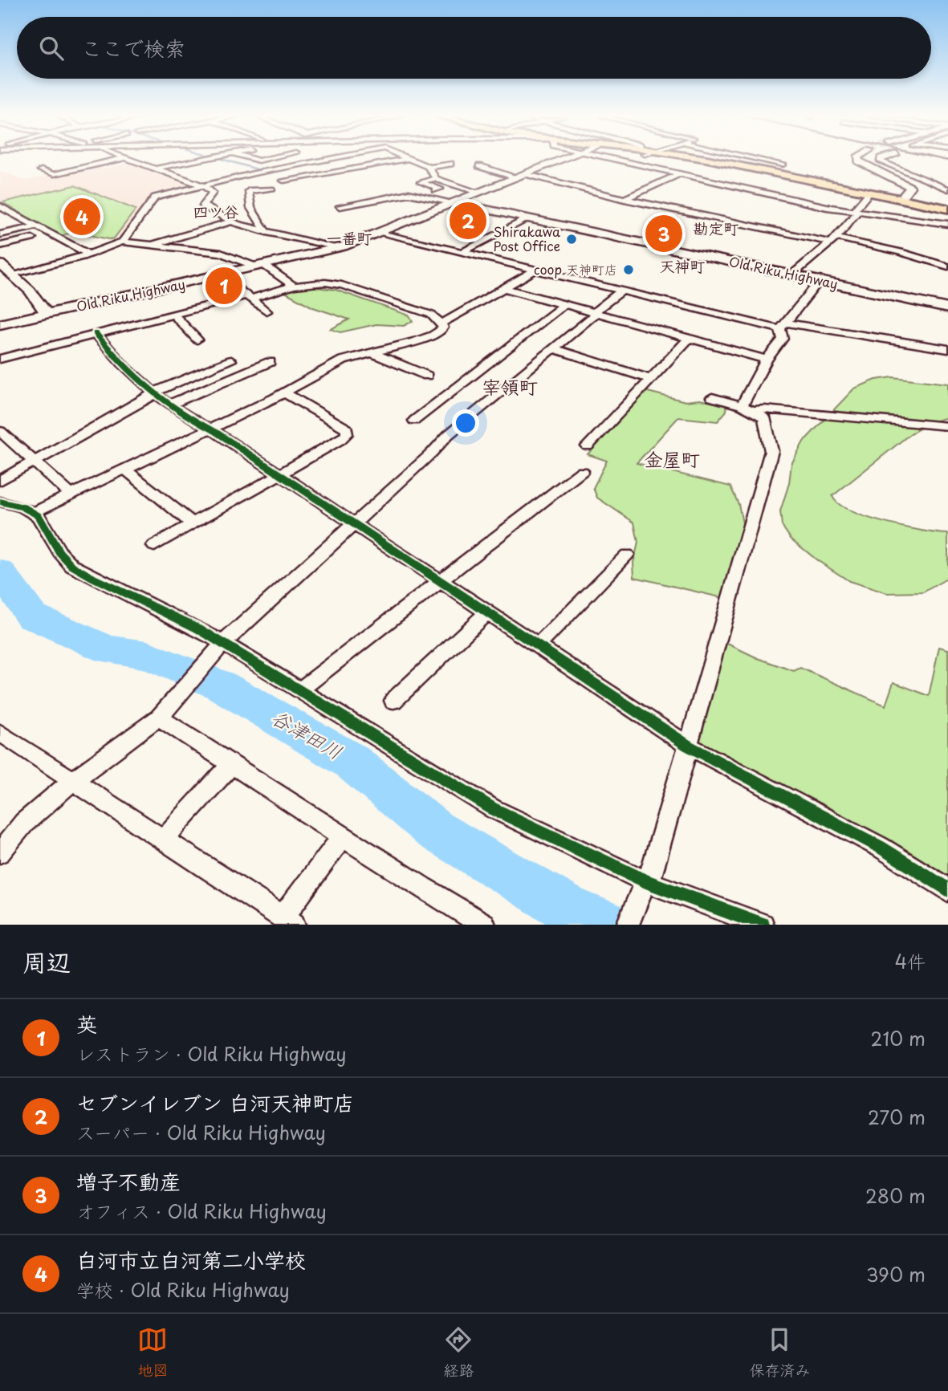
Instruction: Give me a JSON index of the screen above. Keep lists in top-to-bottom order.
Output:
{
  "streets": {
    "street": ["Old Riku Highway"]
  },
  "districts": [
    "四ツ谷",
    "勘定町",
    "一番町",
    "天神町",
    "宰領町",
    "金屋町"
  ],
  "water": ["谷津田川"],
  "places": ["Shirakawa Post Office", "coop 天神町店"],
  "page": {
    "search": "ここで検索",
    "pins": [
      "4",
      "2",
      "3",
      "1"
    ],
    "heading": ["周辺", "4件"],
    "list": [
      {
        "mark": "1",
        "name": "英",
        "note": "レストラン · Old Riku Highway",
        "value": "210 m"
      },
      {
        "mark": "2",
        "name": "セブンイレブン 白河天神町店",
        "note": "スーパー · Old Riku Highway",
        "value": "270 m"
      },
      {
        "mark": "3",
        "name": "増子不動産",
        "note": "オフィス · Old Riku Highway",
        "value": "280 m"
      },
      {
        "mark": "4",
        "name": "白河市立白河第二小学校",
        "note": "学校 · Old Riku Highway",
        "value": "390 m"
      }
    ],
    "nav": ["地図", "経路", "保存済み"]
  }
}
